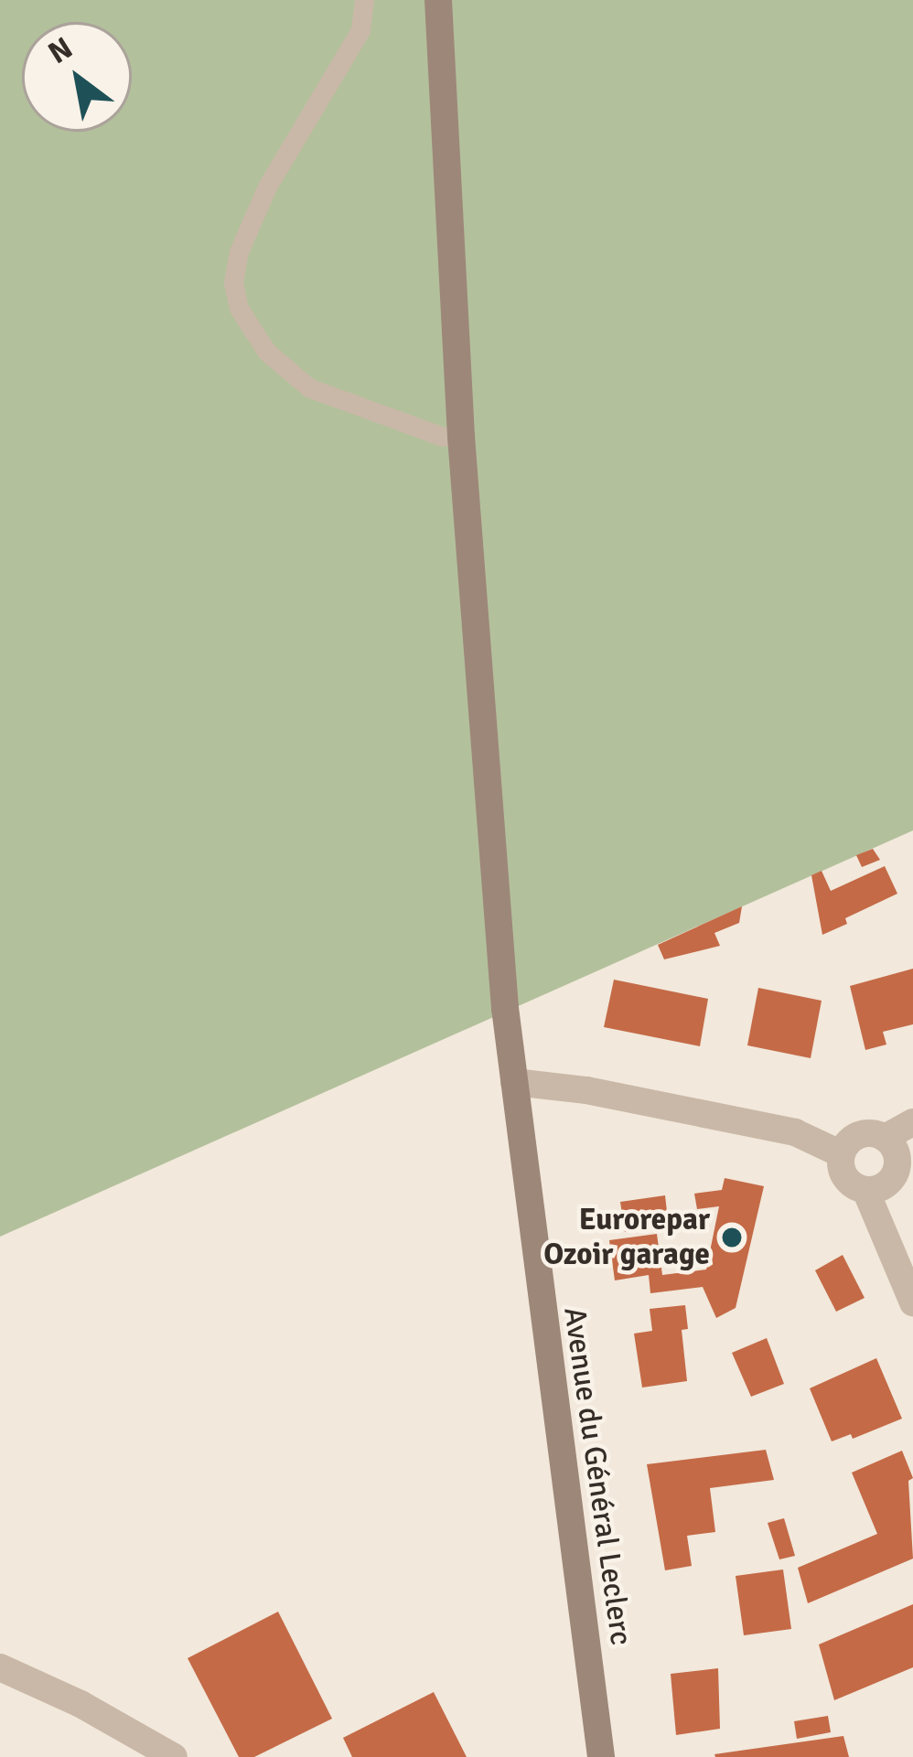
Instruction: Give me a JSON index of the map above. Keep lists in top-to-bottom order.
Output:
{
  "streets": {
    "street": ["Avenue du Général Leclerc"]
  },
  "places": ["Eurorepar Ozoir garage"],
  "north": "top left"
}
